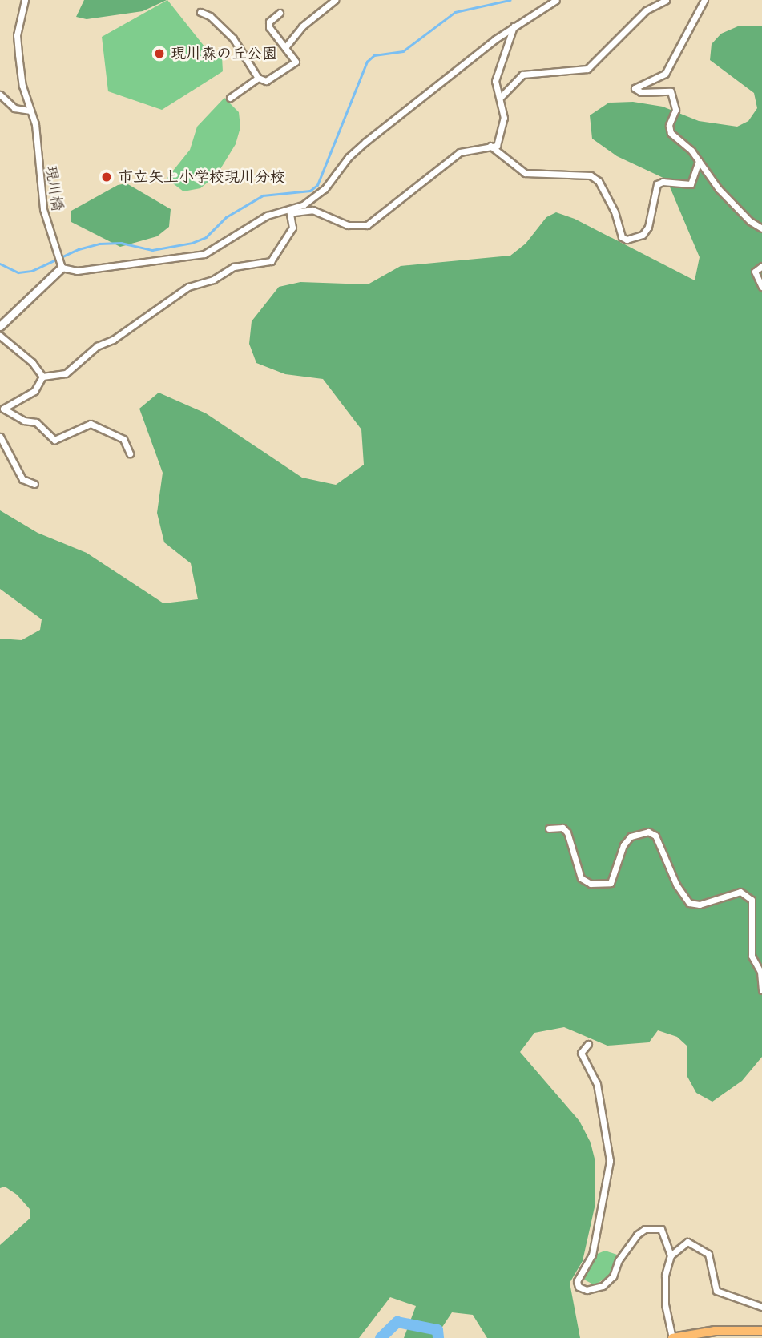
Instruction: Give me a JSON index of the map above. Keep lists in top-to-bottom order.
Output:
{
  "streets": {
    "street": ["現川橋"]
  },
  "places": ["現川森の丘公園", "市立矢上小学校現川分校"]
}
